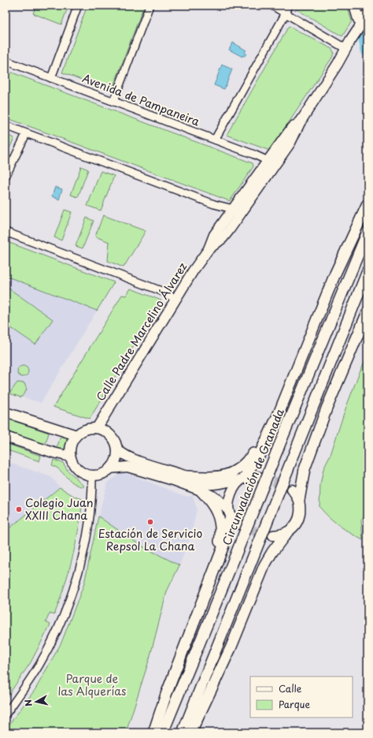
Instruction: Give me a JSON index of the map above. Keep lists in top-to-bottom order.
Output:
{
  "streets": {
    "highway": ["Circunvalación de Granada"],
    "main road": ["Calle Padre Marcelino Álvarez"],
    "street": ["Avenida de Pampaneira"]
  },
  "crossings": [
    ["Avenida de Pampaneira", "Calle Padre Marcelino Álvarez"]
  ],
  "parks": ["Parque de las Alquerías"],
  "places": ["Colegio Juan XXIII Chana", "Estación de Servicio Repsol La Chana"],
  "legend": ["Calle", "Parque"],
  "north": "left"
}
